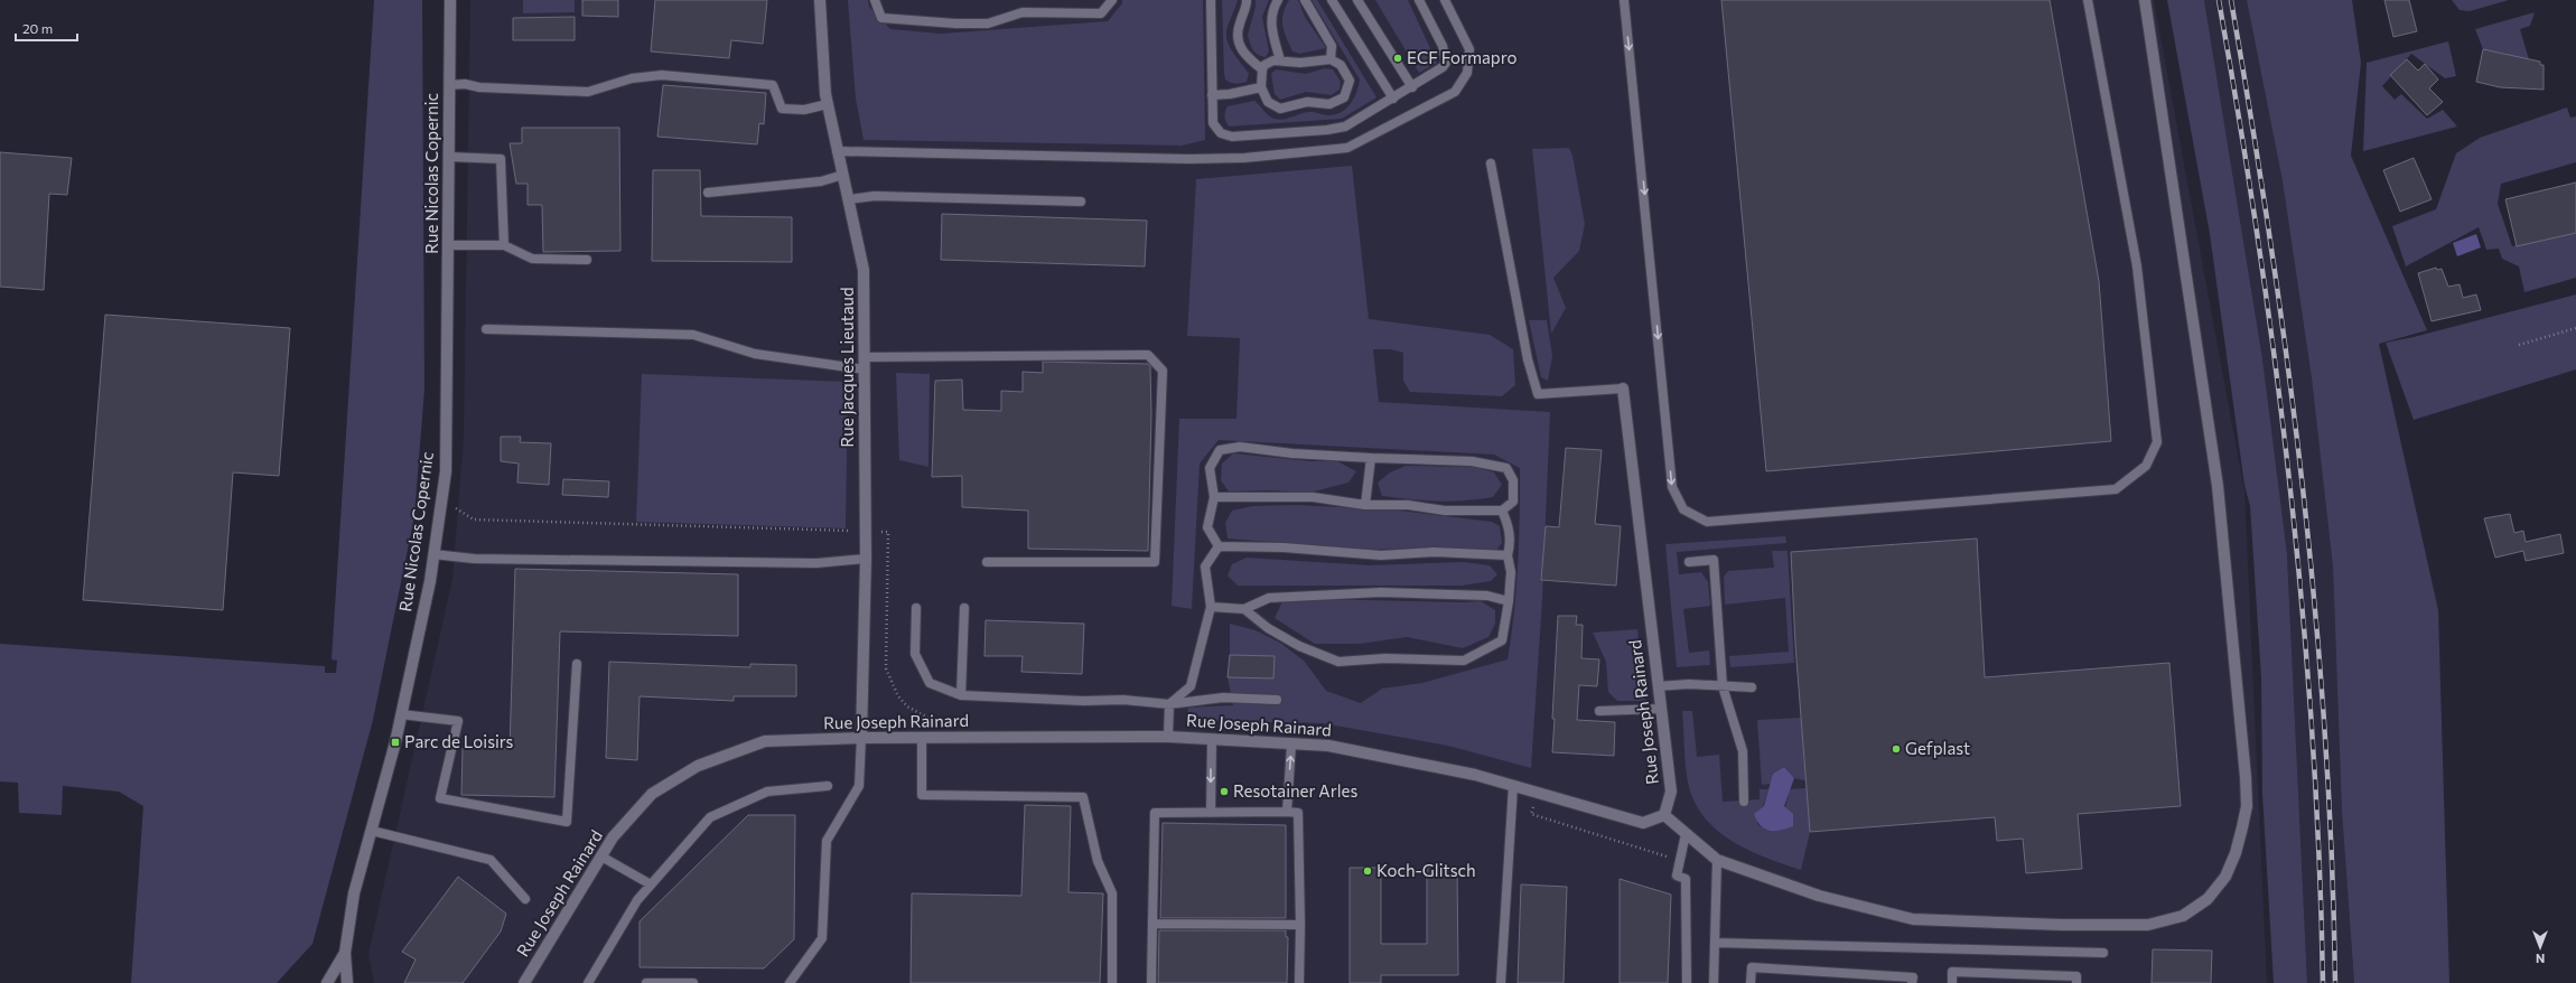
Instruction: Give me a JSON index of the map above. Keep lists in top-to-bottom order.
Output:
{
  "streets": {
    "street": ["Rue Nicolas Copernic", "Rue Jacques Lieutaud", "Rue Joseph Rainard"]
  },
  "crossings": [
    ["Rue Jacques Lieutaud", "Rue Joseph Rainard"]
  ],
  "places": {
    "other": [
      "ECF Formapro",
      "Gefplast",
      "Resotainer Arles",
      "Koch-Glitsch"
    ],
    "transit": ["Parc de Loisirs"]
  },
  "scale_bar": "20 m",
  "north": "bottom"
}
